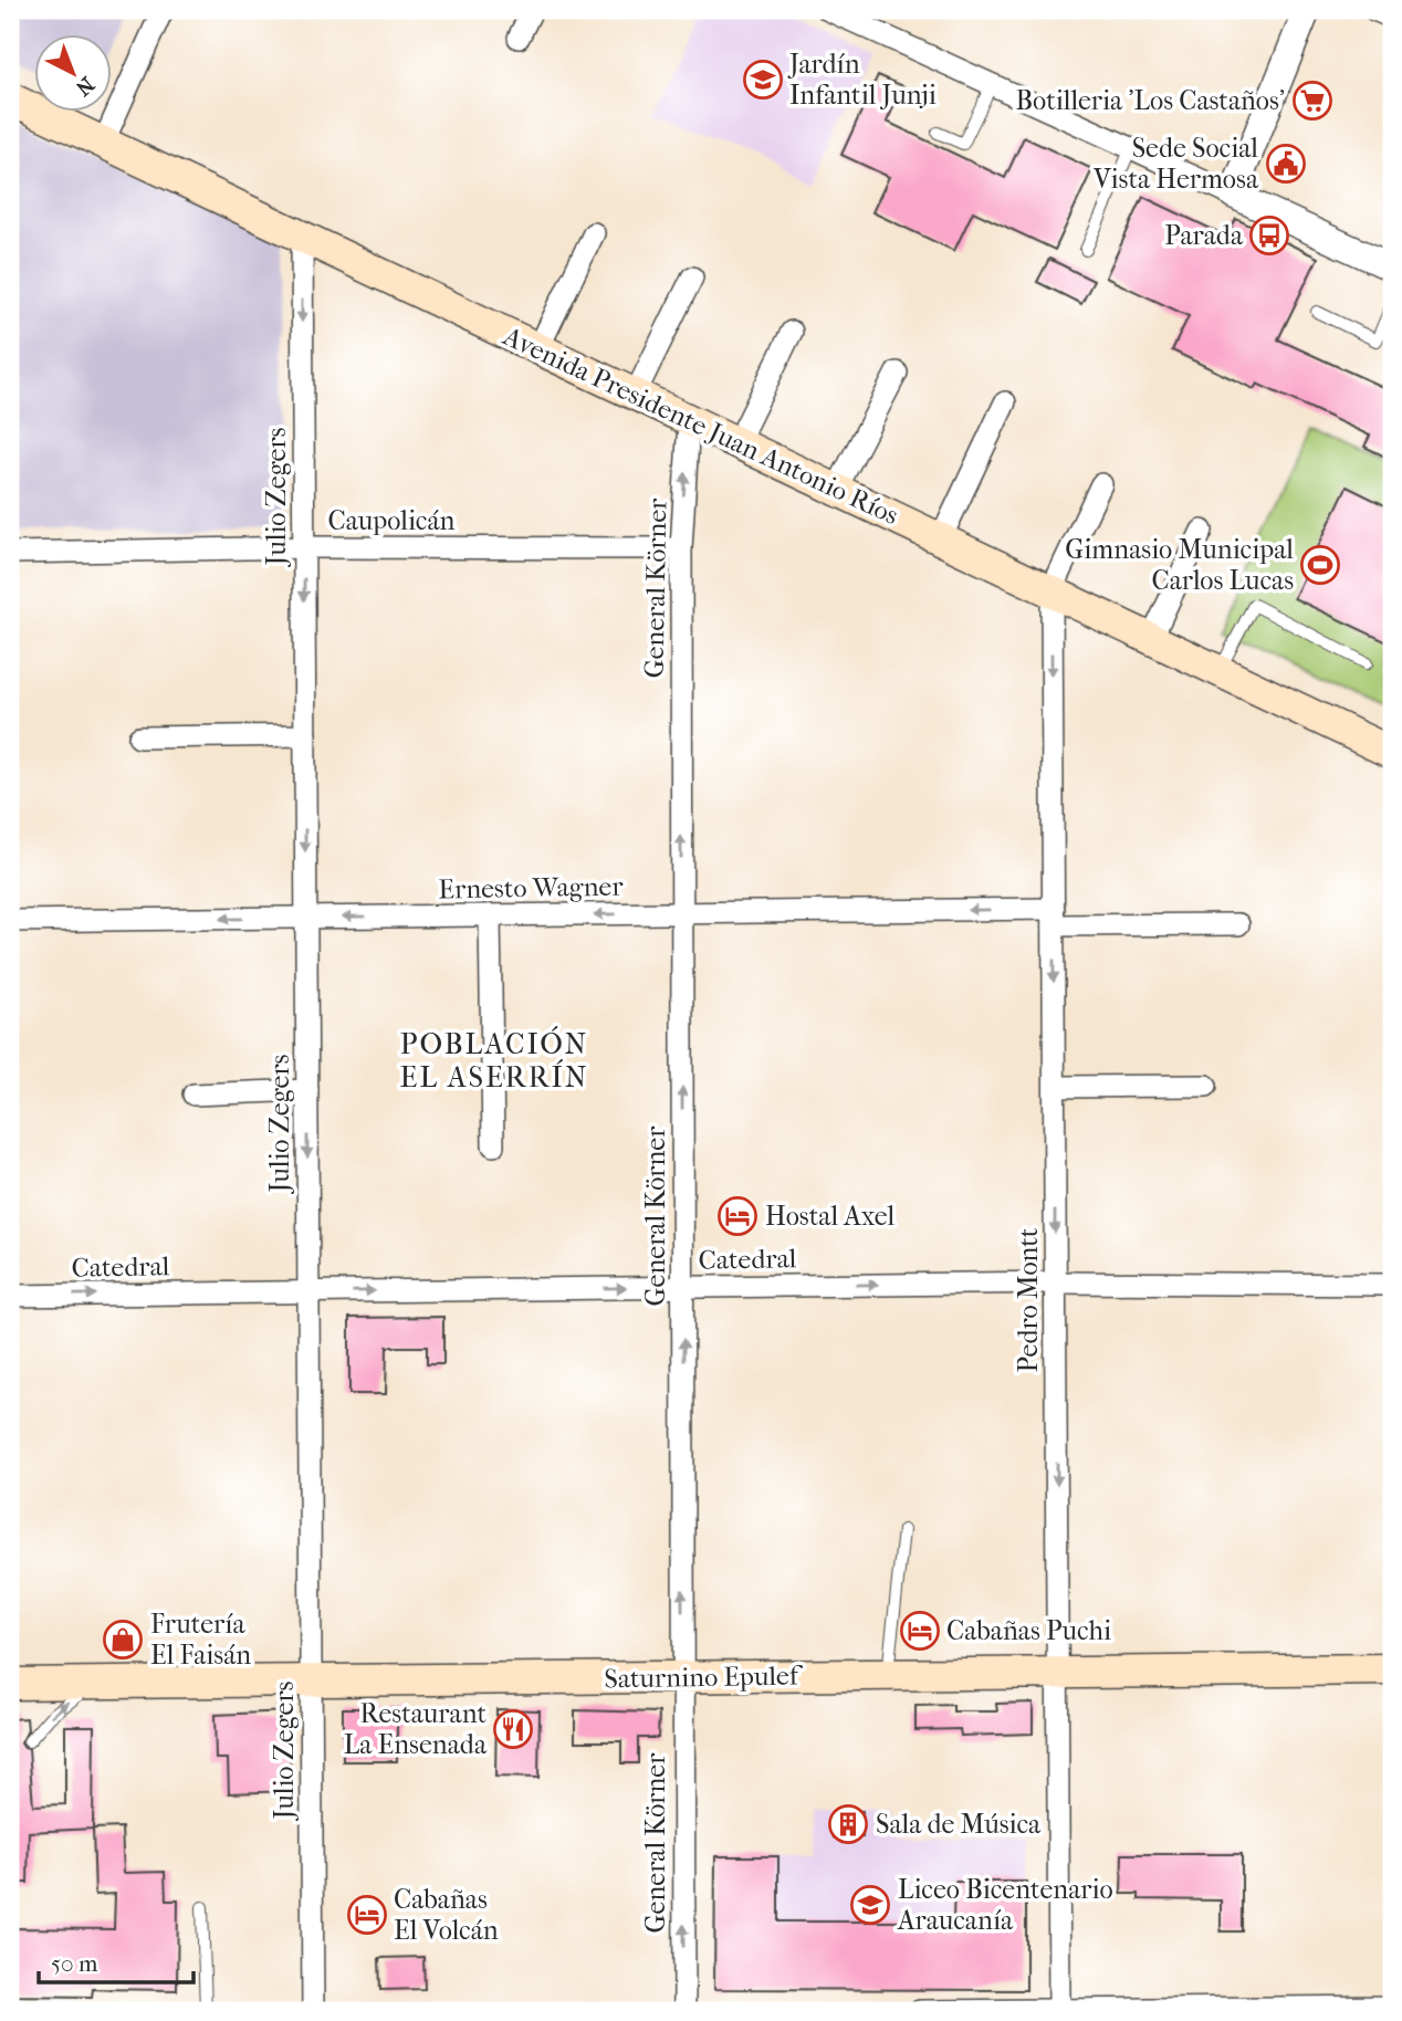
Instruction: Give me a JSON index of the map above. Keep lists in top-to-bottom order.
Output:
{
  "streets": {
    "main road": ["Avenida Presidente Juan Antonio Ríos", "Saturnino Epulef"],
    "street": [
      "Julio Zegers",
      "Caupolicán",
      "General Körner",
      "Ernesto Wagner",
      "Catedral",
      "Pedro Montt"
    ]
  },
  "crossings": [
    ["Avenida Presidente Juan Antonio Ríos", "Julio Zegers"],
    ["Avenida Presidente Juan Antonio Ríos", "General Körner"],
    ["Avenida Presidente Juan Antonio Ríos", "Pedro Montt"],
    ["Julio Zegers", "Caupolicán"],
    ["Julio Zegers", "Ernesto Wagner"],
    ["Julio Zegers", "Catedral"],
    ["Julio Zegers", "Saturnino Epulef"],
    ["Caupolicán", "General Körner"],
    ["General Körner", "Ernesto Wagner"],
    ["General Körner", "Catedral"],
    ["General Körner", "Saturnino Epulef"],
    ["Ernesto Wagner", "Pedro Montt"],
    ["Catedral", "Pedro Montt"],
    ["Pedro Montt", "Saturnino Epulef"]
  ],
  "one_way": [
    "Julio Zegers",
    "General Körner",
    "Ernesto Wagner",
    "Catedral",
    "Pedro Montt"
  ],
  "districts": ["POBLACIÓN EL ASERRÍN"],
  "places": {
    "school or university": ["Jardín Infantil Junji", "Liceo Bicentenario Araucanía"],
    "supermarket": ["Botilleria 'Los Castaños'"],
    "public building": ["Sede Social Vista Hermosa"],
    "bus stop": ["Parada"],
    "sports": ["Gimnasio Municipal Carlos Lucas"],
    "hotel": ["Hostal Axel", "Cabañas Puchi", "Cabañas El Volcán"],
    "shop": ["Frutería El Faisán"],
    "restaurant": ["Restaurant La Ensenada"],
    "building": ["Sala de Música"]
  },
  "scale_bar": "50 m",
  "north": "bottom right"
}
